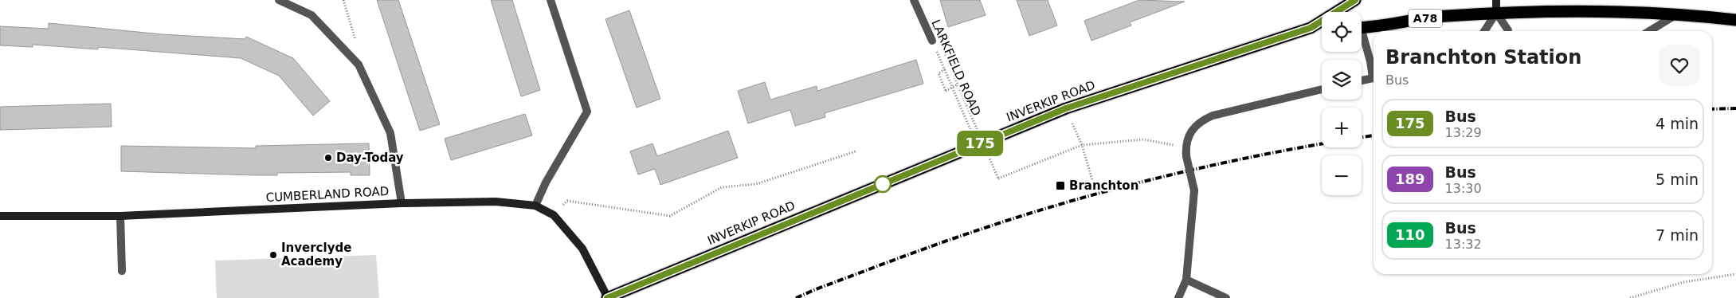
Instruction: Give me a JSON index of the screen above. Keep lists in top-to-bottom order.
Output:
{
  "streets": {
    "highway": ["A78", "INVERKIP ROAD"],
    "street": ["LARKFIELD ROAD", "CUMBERLAND ROAD"]
  },
  "crossings": [
    ["LARKFIELD ROAD", "INVERKIP ROAD"],
    ["INVERKIP ROAD", "CUMBERLAND ROAD"]
  ],
  "places": {
    "other": ["Day-Today", "Inverclyde Academy"],
    "transit": ["Branchton"]
  },
  "lines": ["bus line 175"],
  "page": {
    "on_map": "175",
    "map_buttons": ["+", "−"],
    "heading": ["Branchton Station", "Bus"],
    "list": [
      {
        "mark": "175",
        "name": "Bus",
        "note": "13:29",
        "value": "4 min"
      },
      {
        "mark": "189",
        "name": "Bus",
        "note": "13:30",
        "value": "5 min"
      },
      {
        "mark": "110",
        "name": "Bus",
        "note": "13:32",
        "value": "7 min"
      }
    ]
  }
}
